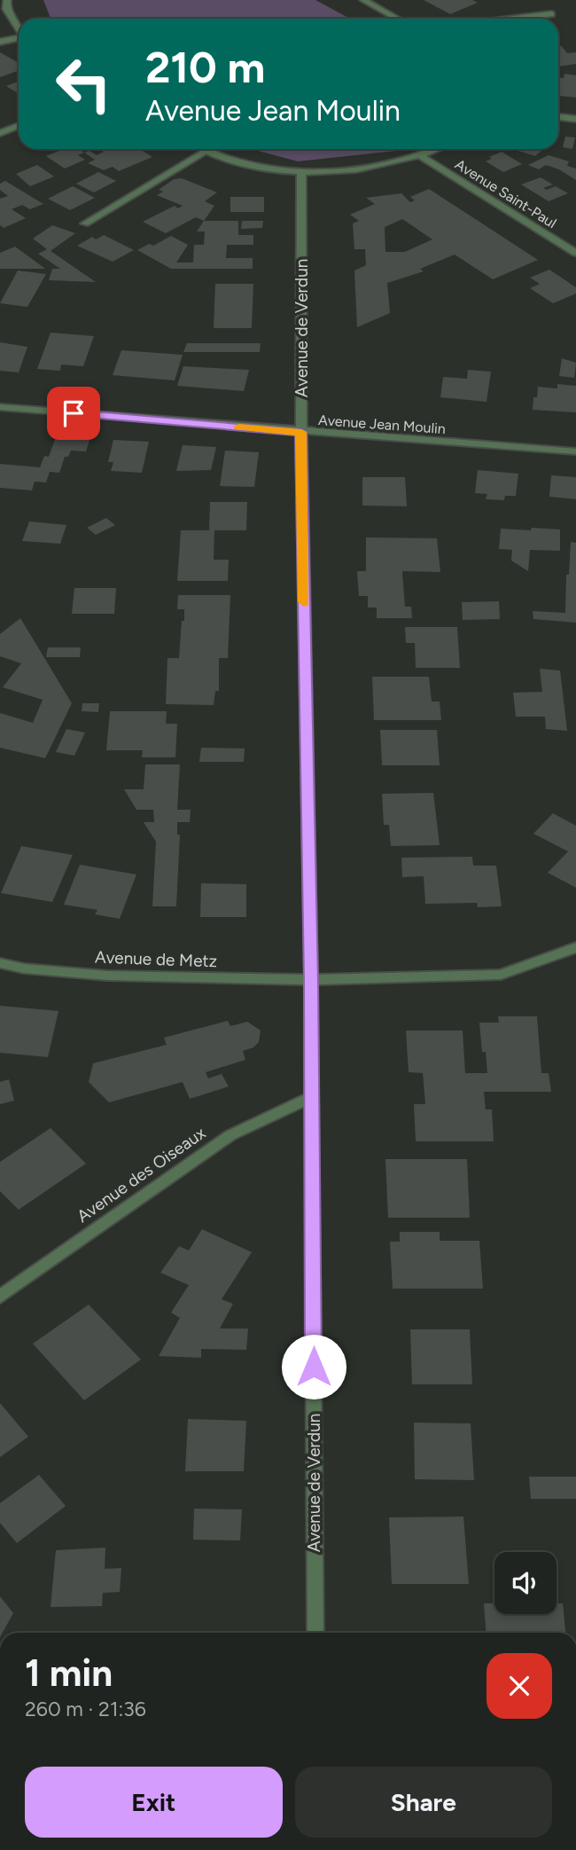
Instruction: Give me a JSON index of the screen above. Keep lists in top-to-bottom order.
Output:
{
  "streets": {
    "street": [
      "Avenue Saint-Paul",
      "Avenue de Verdun",
      "Avenue Jean Moulin",
      "Avenue de Metz",
      "Avenue des Oiseaux"
    ]
  },
  "crossings": [
    ["Avenue de Verdun", "Avenue Jean Moulin"],
    ["Avenue de Verdun", "Avenue de Metz"],
    ["Avenue de Verdun", "Avenue des Oiseaux"]
  ],
  "page": {
    "turn": ["210 m", "Avenue Jean Moulin"],
    "heading": ["1 min", "260 m · 21:36"],
    "buttons": ["Exit", "Share"]
  }
}
